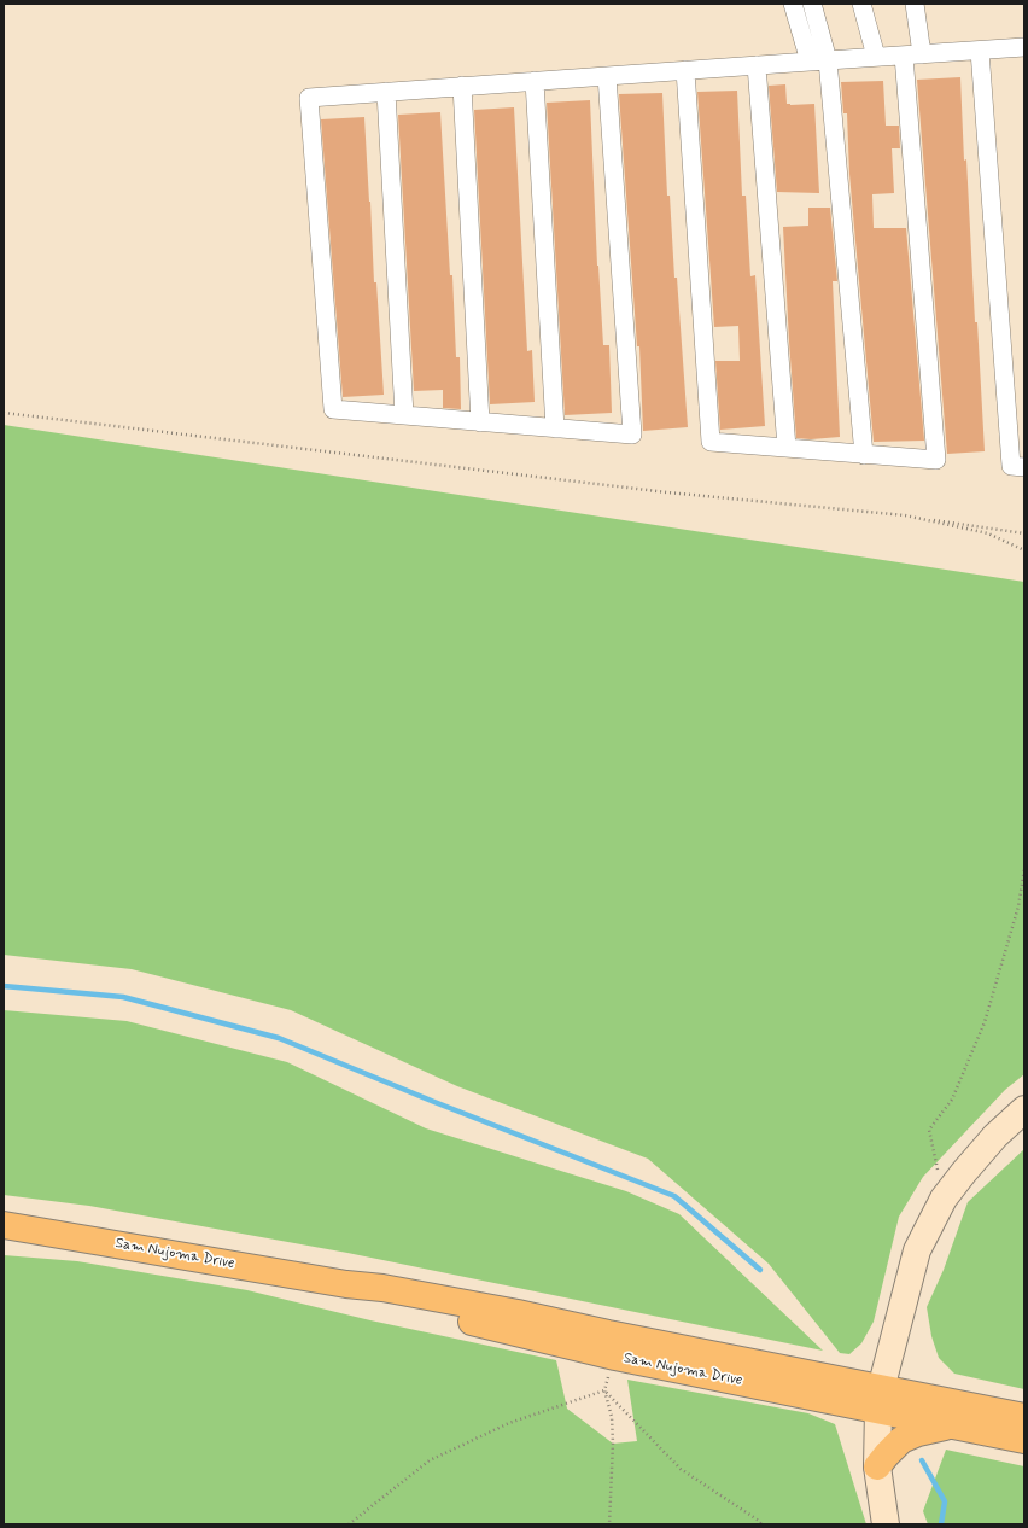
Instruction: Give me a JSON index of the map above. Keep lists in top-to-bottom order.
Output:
{
  "streets": {
    "main road": ["Sam Nujoma Drive"]
  }
}
